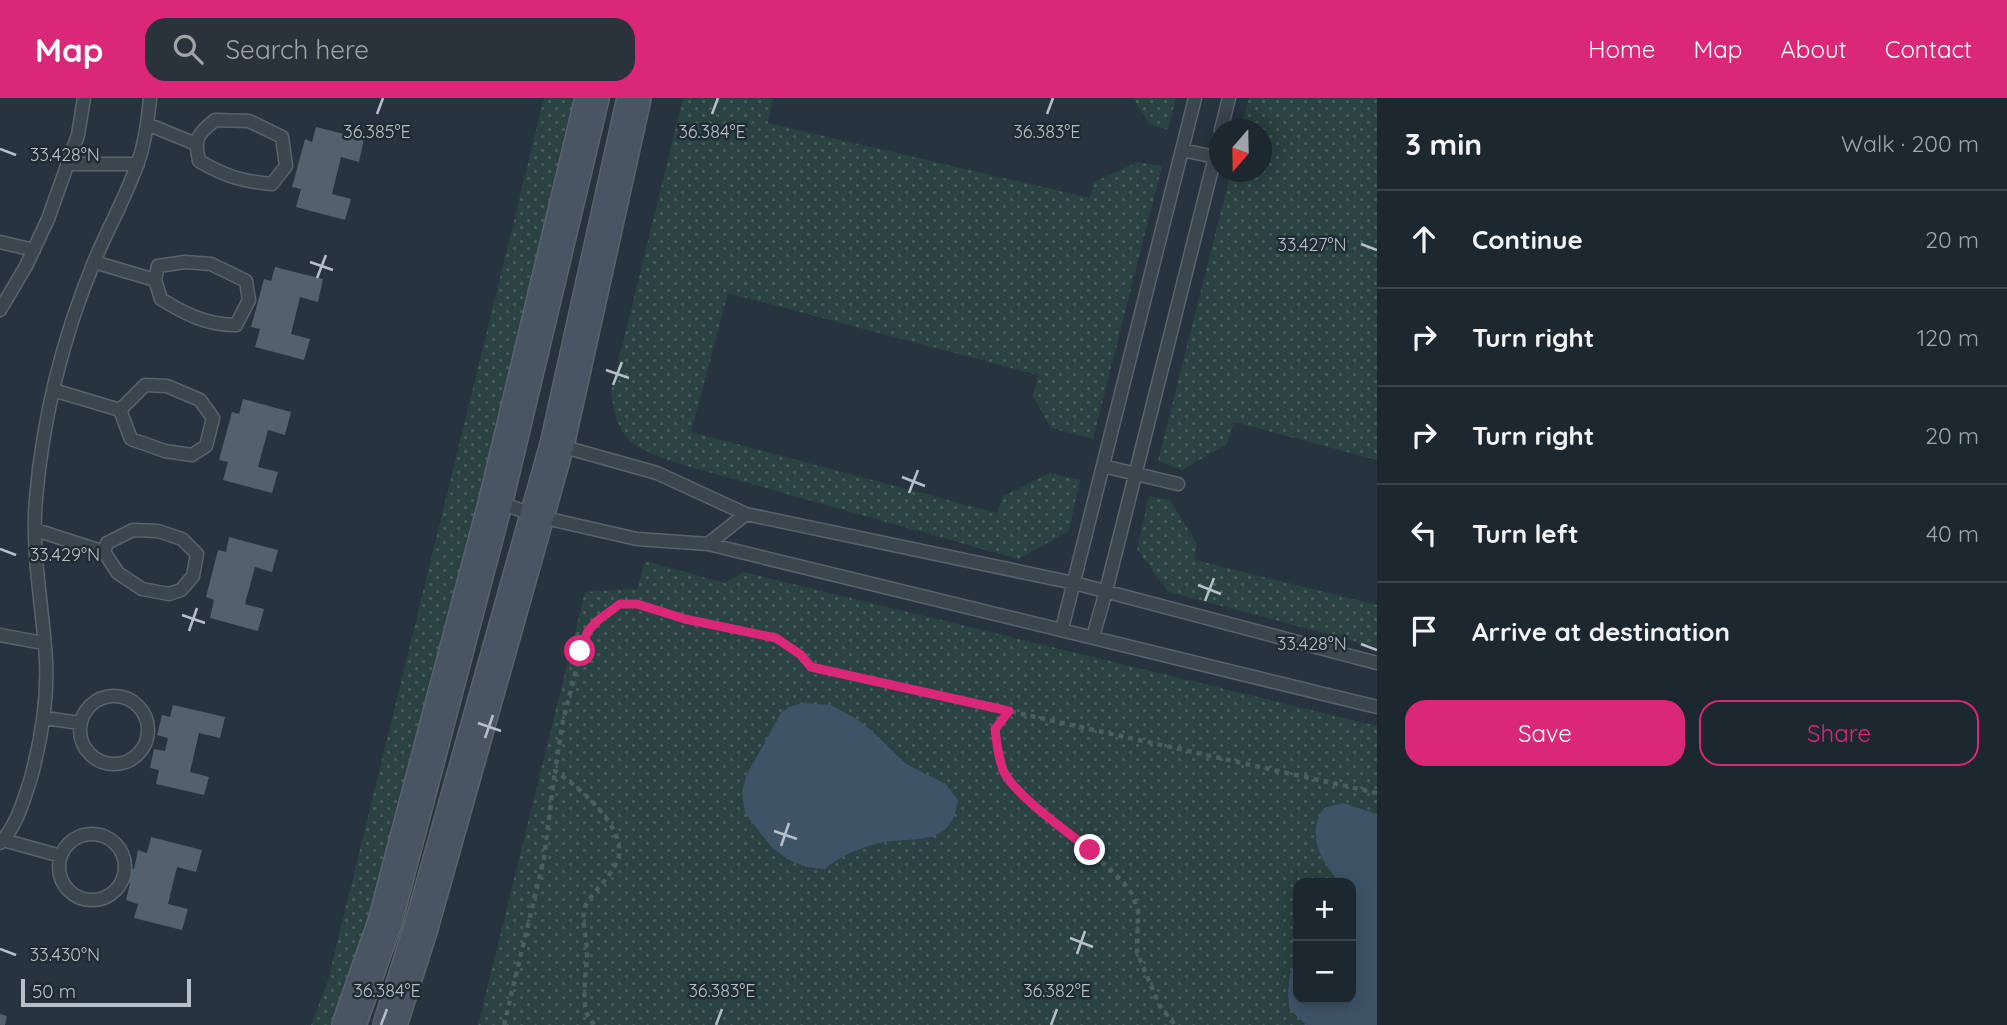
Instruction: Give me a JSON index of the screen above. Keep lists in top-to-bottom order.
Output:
{
  "scale_bar": "50 m",
  "north": "bottom",
  "page": {
    "header": "Map",
    "search": "Search here",
    "nav": [
      "Home",
      "Map",
      "About",
      "Contact"
    ],
    "heading": ["3 min", "Walk · 200 m"],
    "list": [
      ["Continue", "20 m"],
      ["Turn right", "120 m"],
      ["Turn right", "20 m"],
      ["Turn left", "40 m"],
      "Arrive at destination"
    ],
    "buttons": ["Save", "Share"],
    "map_buttons": ["+", "−"],
    "scale": "50 m"
  },
  "coordinates": [
    "36.385°E",
    "36.384°E",
    "36.383°E",
    "33.428°N",
    "33.427°N",
    "33.429°N",
    "33.430°N",
    "36.382°E"
  ]
}
